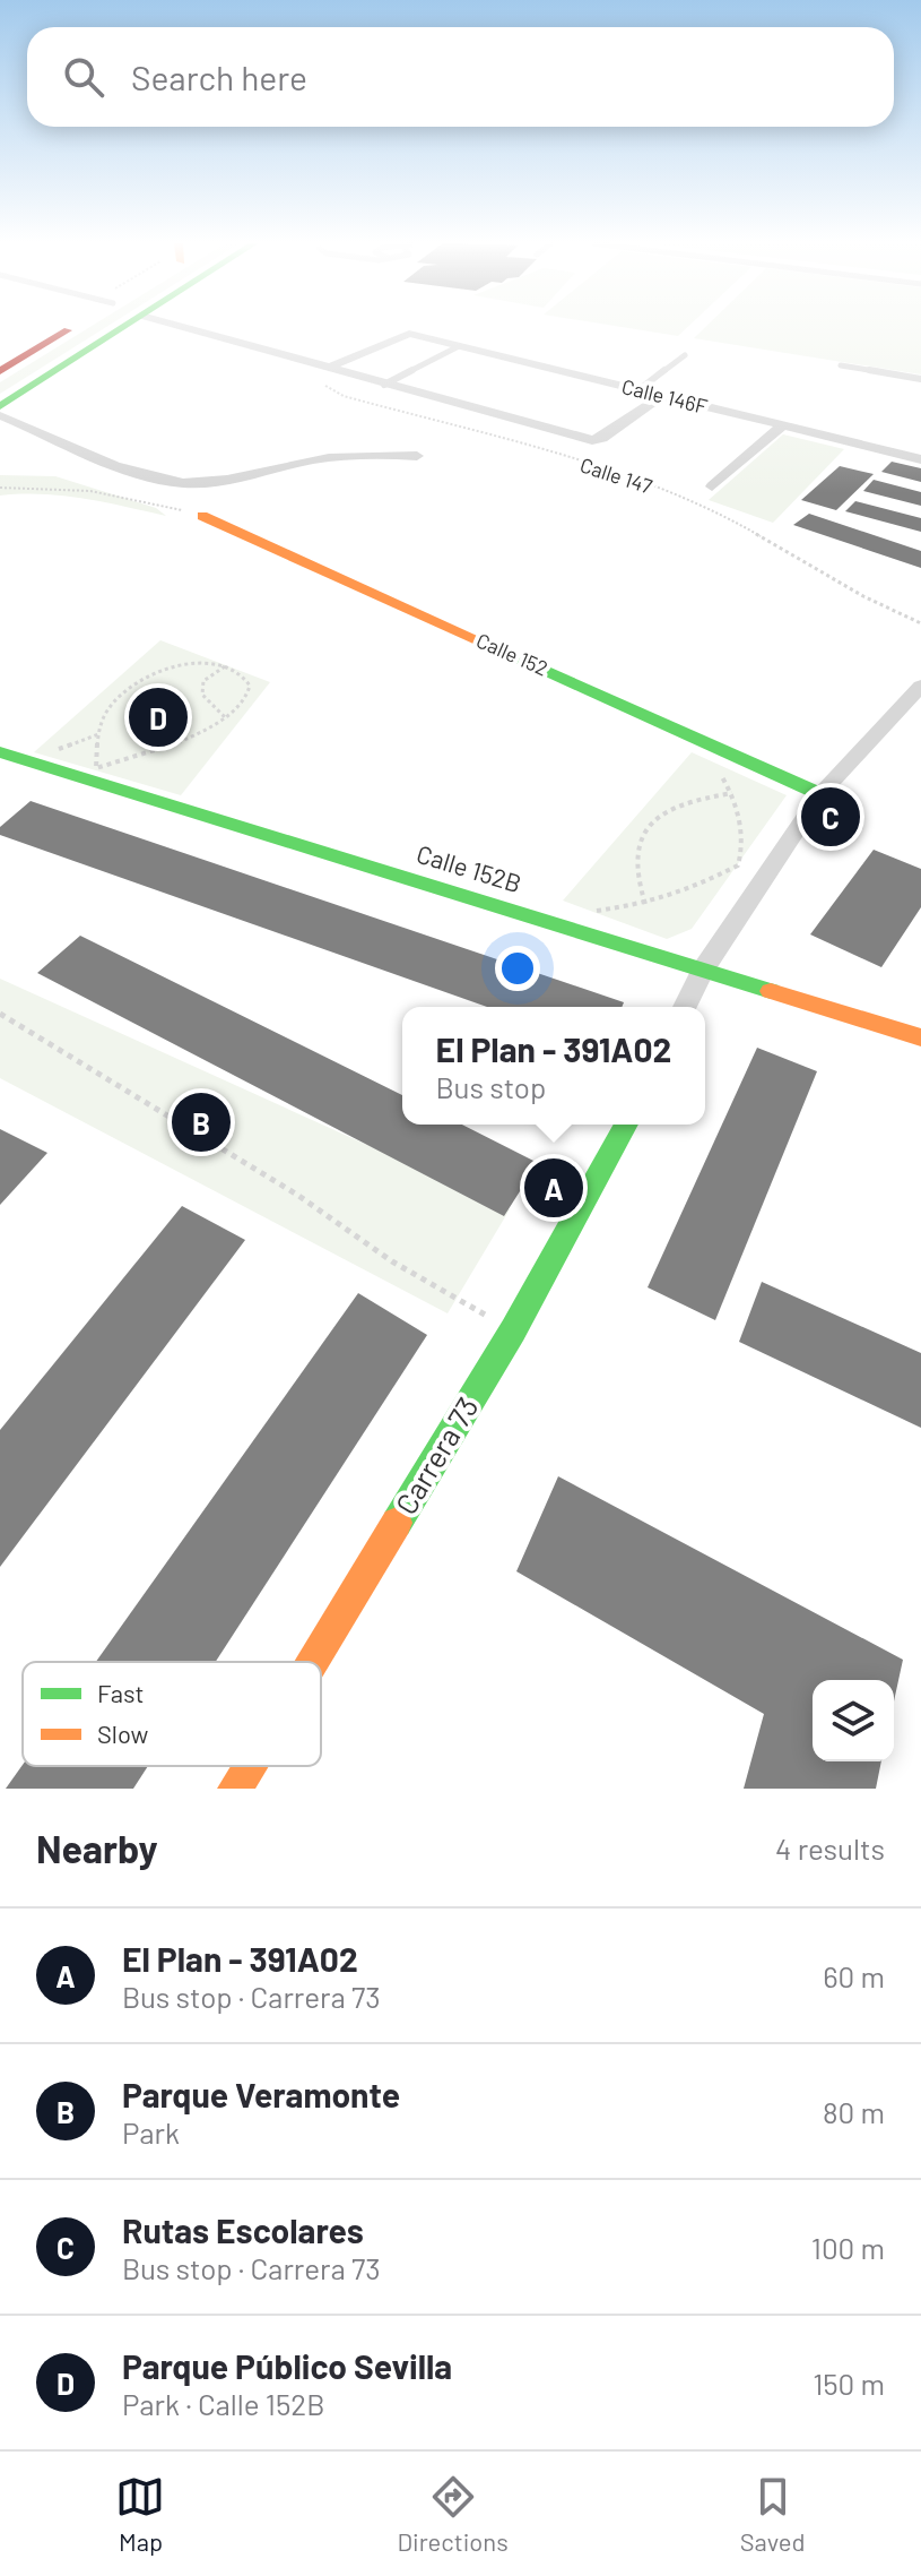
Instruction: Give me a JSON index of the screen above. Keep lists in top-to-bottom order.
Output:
{
  "streets": {
    "main road": ["Calle 152", "Calle 152B", "Carrera 73"],
    "street": ["Calle 146F", "Calle 147"]
  },
  "crossings": [
    ["Calle 146F", "Calle 147"]
  ],
  "legend": ["Fast", "Slow"],
  "page": {
    "search": "Search here",
    "pins": [
      "D",
      "C",
      "B",
      "A"
    ],
    "popup": ["El Plan - 391A02", "Bus stop"],
    "heading": ["Nearby", "4 results"],
    "list": [
      {
        "mark": "A",
        "name": "El Plan - 391A02",
        "note": "Bus stop · Carrera 73",
        "value": "60 m"
      },
      {
        "mark": "B",
        "name": "Parque Veramonte",
        "note": "Park",
        "value": "80 m"
      },
      {
        "mark": "C",
        "name": "Rutas Escolares",
        "note": "Bus stop · Carrera 73",
        "value": "100 m"
      },
      {
        "mark": "D",
        "name": "Parque Público Sevilla",
        "note": "Park · Calle 152B",
        "value": "150 m"
      }
    ],
    "nav": ["Map", "Directions", "Saved"]
  }
}
